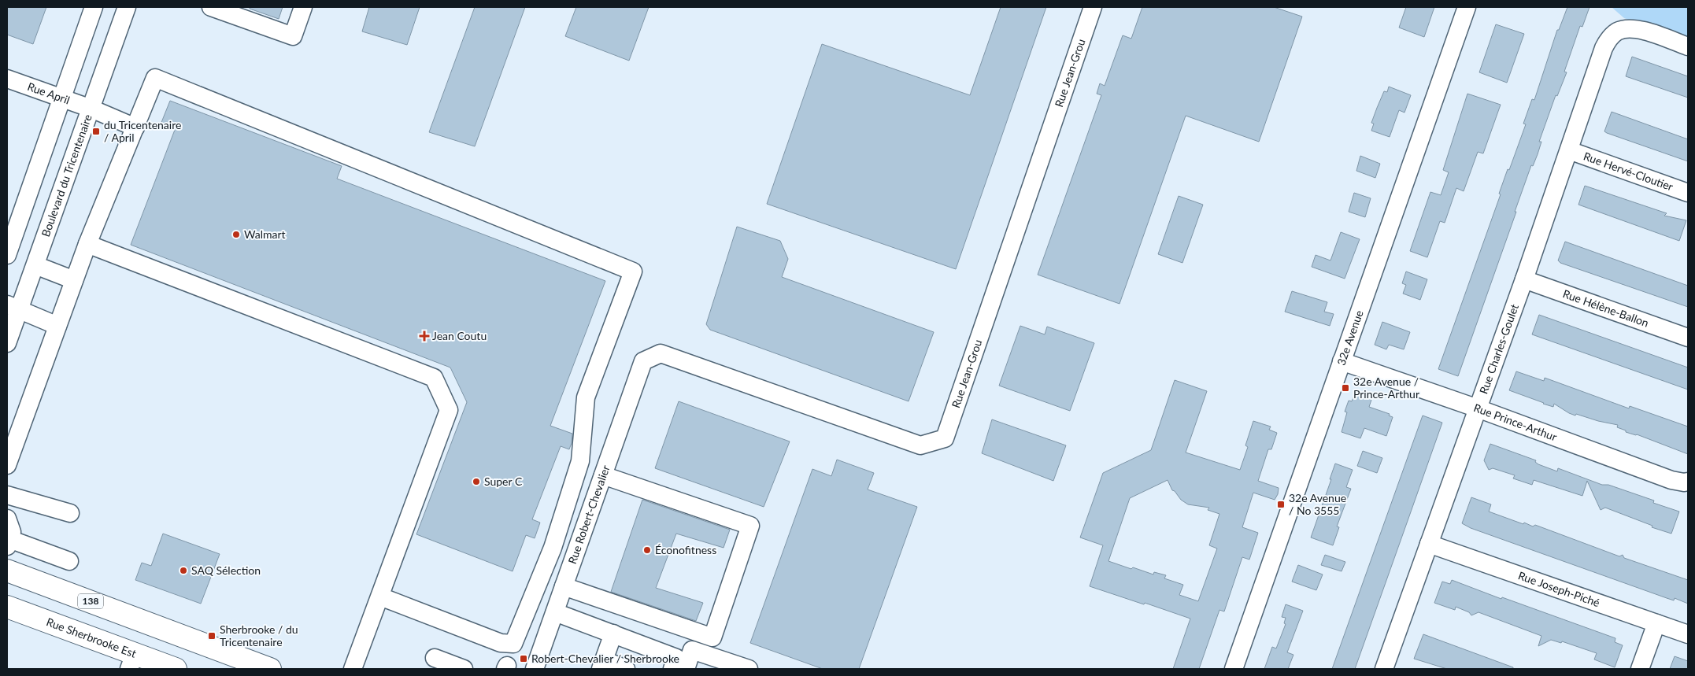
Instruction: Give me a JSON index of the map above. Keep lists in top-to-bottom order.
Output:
{
  "streets": {
    "main road": ["138", "Rue Sherbrooke Est"],
    "street": [
      "Rue Jean-Grou",
      "Rue April",
      "Rue Hervé-Cloutier",
      "Boulevard du Tricentenaire",
      "Rue Hélène-Ballon",
      "32e Avenue",
      "Rue Charles-Goulet",
      "Rue Prince-Arthur",
      "Rue Robert-Chevalier",
      "Rue Joseph-Piché"
    ]
  },
  "crossings": [
    ["Rue Jean-Grou", "Rue Robert-Chevalier"],
    ["Rue April", "Boulevard du Tricentenaire"],
    ["Rue Hervé-Cloutier", "Rue Charles-Goulet"],
    ["Rue Hélène-Ballon", "Rue Charles-Goulet"],
    ["32e Avenue", "Rue Prince-Arthur"],
    ["Rue Charles-Goulet", "Rue Prince-Arthur"],
    ["Rue Charles-Goulet", "Rue Joseph-Piché"]
  ],
  "places": {
    "transit": [
      "du Tricentenaire / April",
      "32e Avenue / Prince-Arthur",
      "32e Avenue / No 3555",
      "Sherbrooke / du Tricentenaire",
      "Robert-Chevalier / Sherbrooke"
    ],
    "other": [
      "Walmart",
      "Super C",
      "Éconofitness",
      "SAQ Sélection"
    ],
    "health": ["Jean Coutu"]
  }
}
